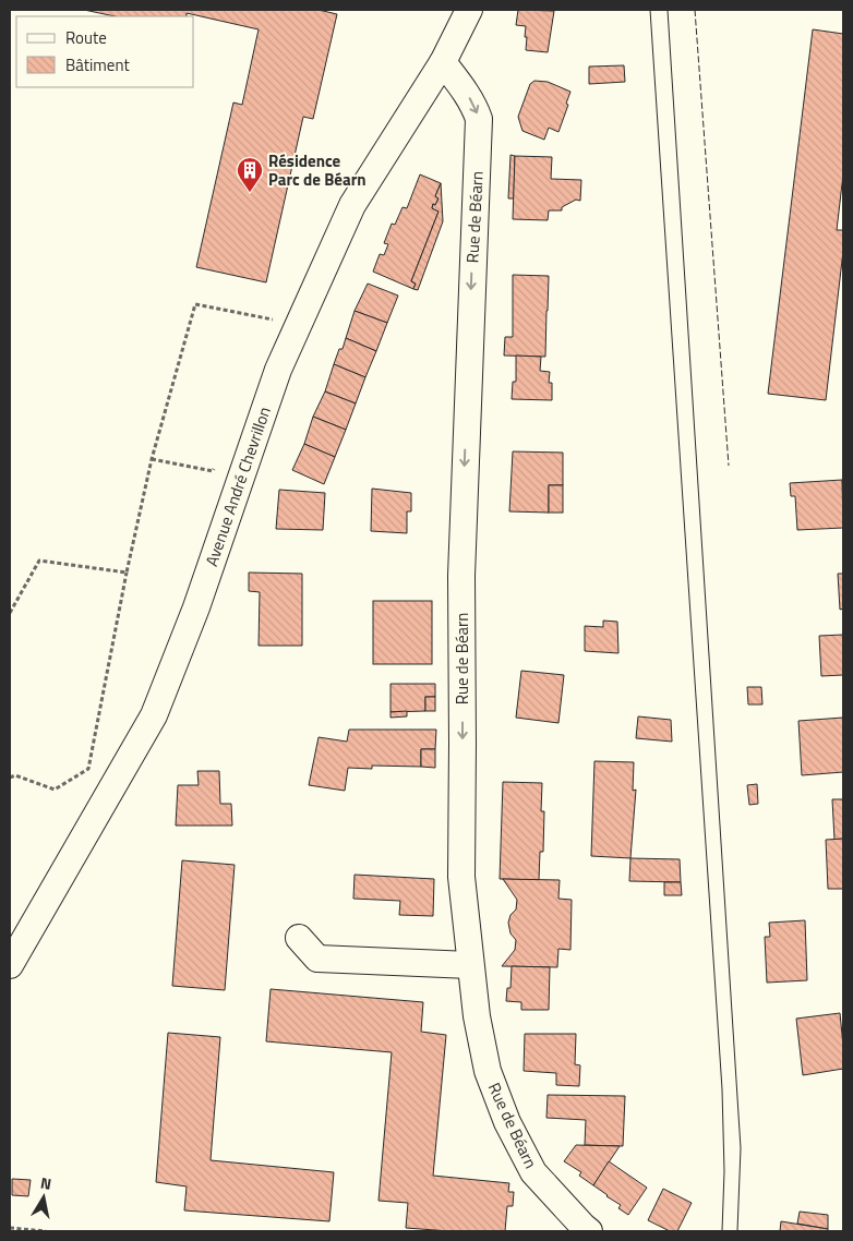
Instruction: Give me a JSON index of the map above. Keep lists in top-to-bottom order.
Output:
{
  "streets": {
    "street": ["Rue de Béarn", "Avenue André Chevrillon"]
  },
  "crossings": [
    ["Rue de Béarn", "Avenue André Chevrillon"]
  ],
  "one_way": ["Rue de Béarn"],
  "places": {
    "building": ["Résidence Parc de Béarn"]
  },
  "legend": ["Route", "Bâtiment"],
  "north": "top"
}
